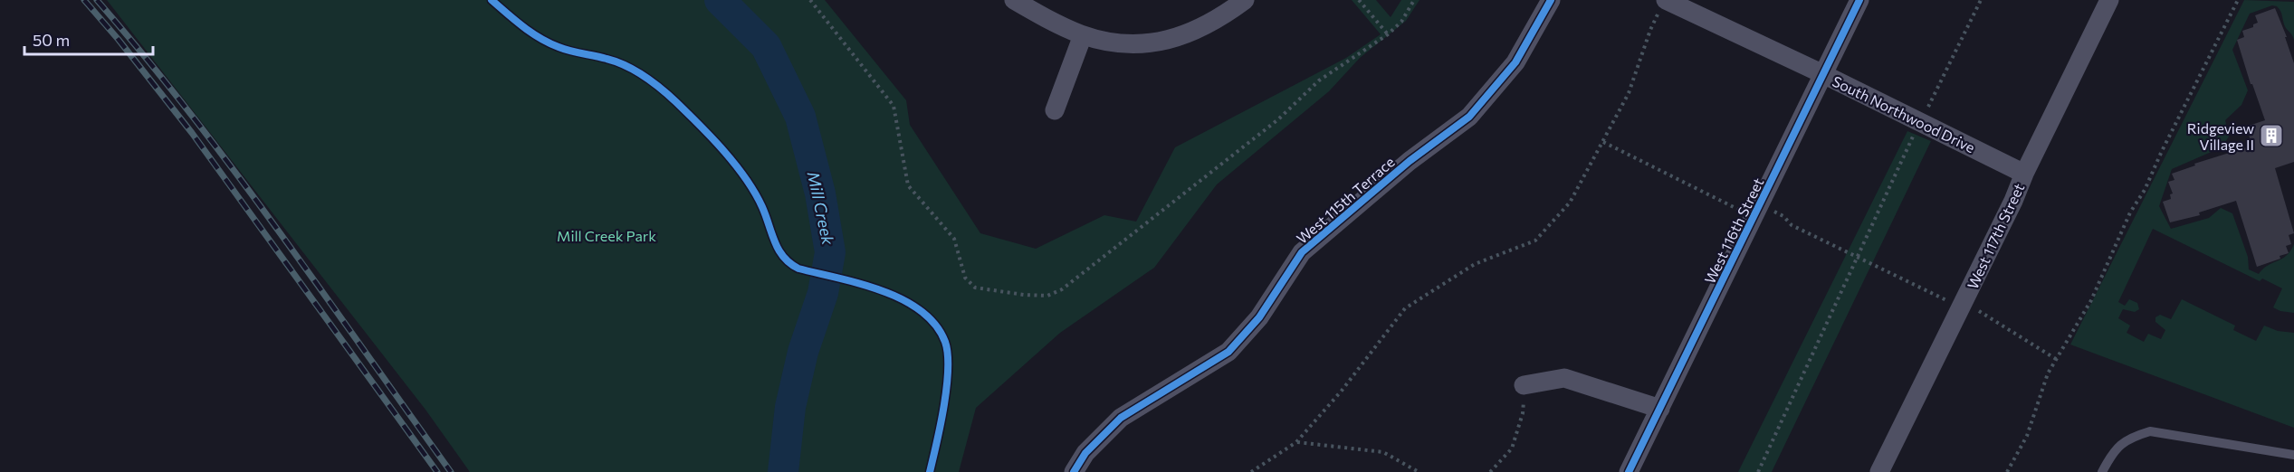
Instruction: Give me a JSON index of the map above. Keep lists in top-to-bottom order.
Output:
{
  "streets": {
    "street": [
      "South Northwood Drive",
      "West 115th Terrace",
      "West 116th Street",
      "West 117th Street"
    ]
  },
  "crossings": [
    ["South Northwood Drive", "West 116th Street"],
    ["South Northwood Drive", "West 117th Street"]
  ],
  "water": ["Mill Creek"],
  "parks": ["Mill Creek Park"],
  "places": {
    "building": ["Ridgeview Village II"]
  },
  "scale_bar": "50 m"
}
